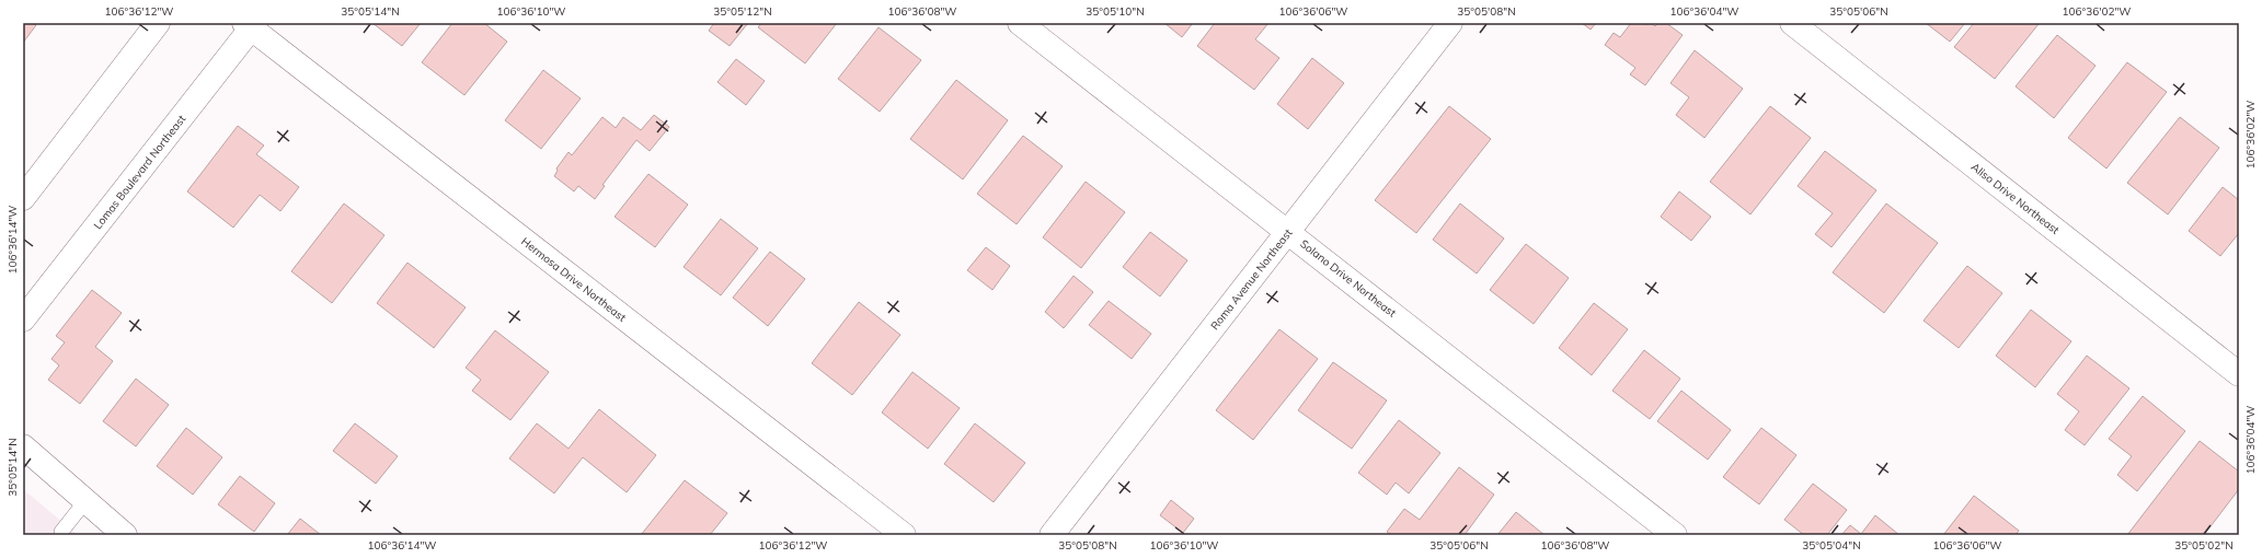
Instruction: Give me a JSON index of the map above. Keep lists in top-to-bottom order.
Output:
{
  "streets": {
    "street": [
      "Lomas Boulevard Northeast",
      "Aliso Drive Northeast",
      "Solano Drive Northeast",
      "Hermosa Drive Northeast",
      "Roma Avenue Northeast"
    ]
  },
  "crossings": [
    ["Lomas Boulevard Northeast", "Hermosa Drive Northeast"],
    ["Solano Drive Northeast", "Roma Avenue Northeast"]
  ],
  "coordinates": [
    "106°36'12\"W",
    "35°05'14\"N",
    "106°36'10\"W",
    "35°05'12\"N",
    "106°36'08\"W",
    "35°05'10\"N",
    "106°36'06\"W",
    "35°05'08\"N",
    "106°36'04\"W",
    "35°05'06\"N",
    "106°36'02\"W",
    "106°36'14\"W",
    "35°05'04\"N",
    "35°05'02\"N"
  ]
}
